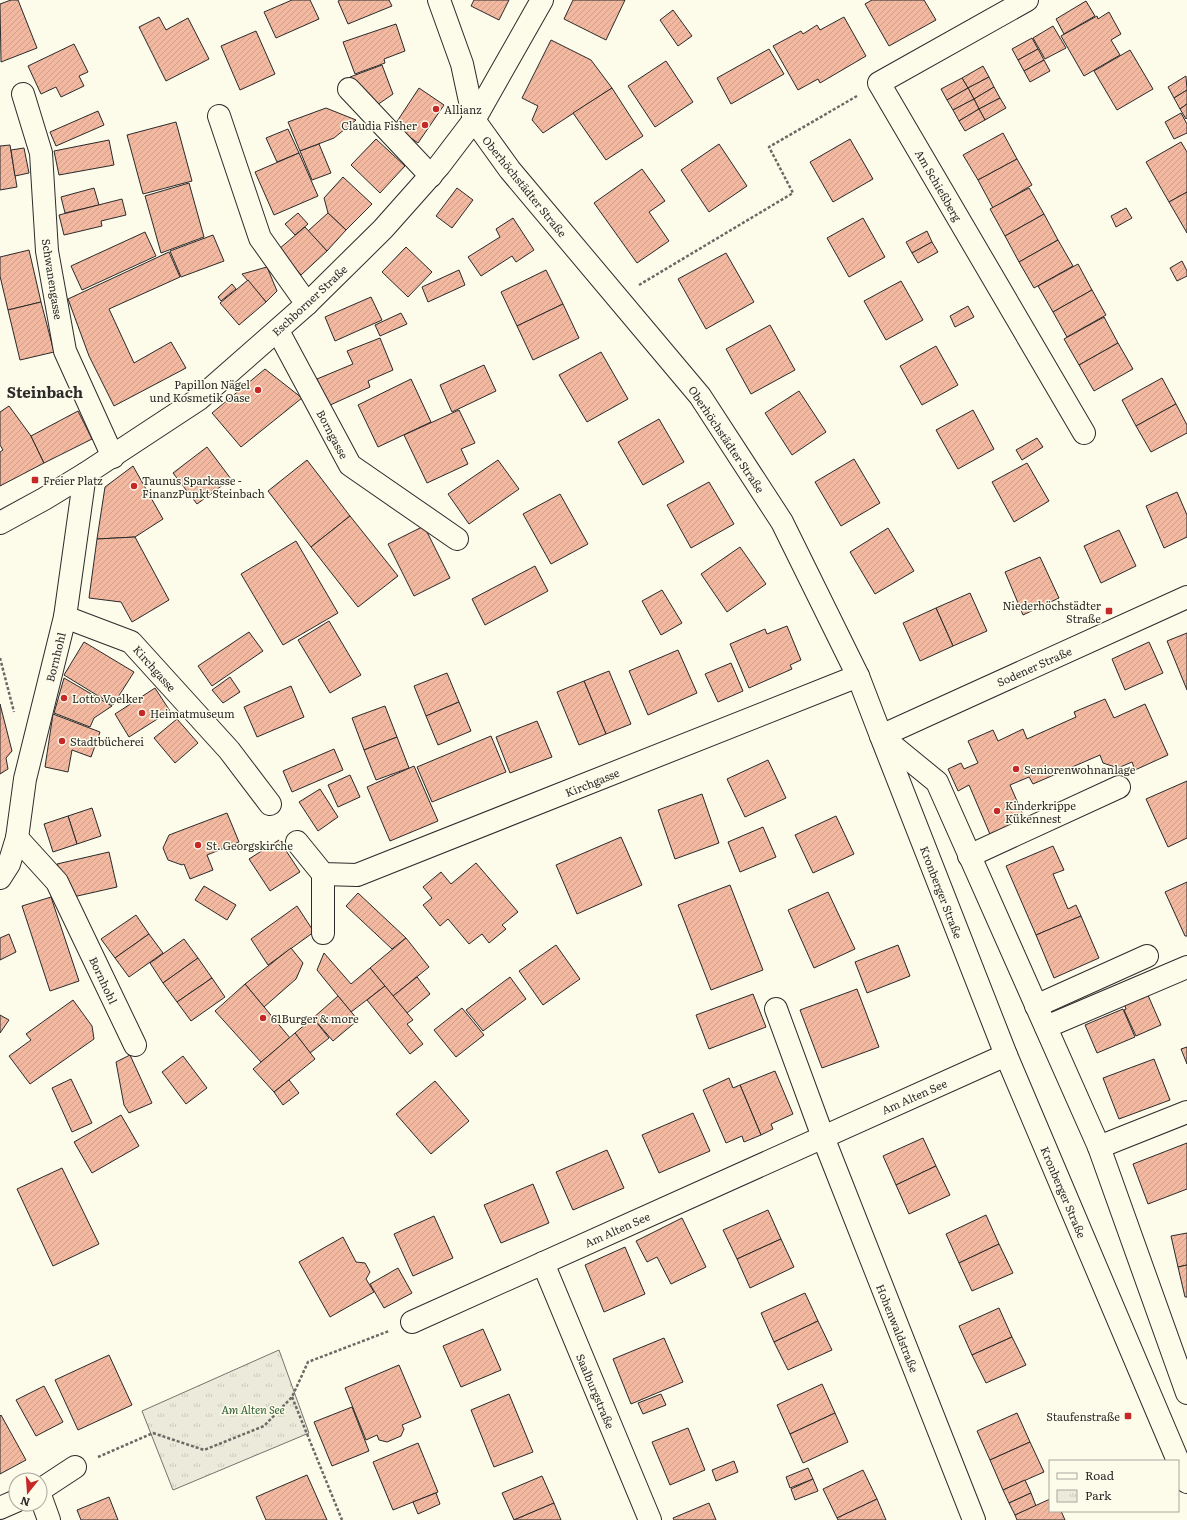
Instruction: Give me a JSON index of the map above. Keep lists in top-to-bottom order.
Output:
{
  "streets": {
    "street": [
      "Am Schießberg",
      "Oberhöchstädter Straße",
      "Schwanengasse",
      "Eschborner Straße",
      "Borngasse",
      "Bornhohl",
      "Sodener Straße",
      "Kirchgasse",
      "Kronberger Straße",
      "Am Alten See",
      "Hohenwaldstraße",
      "Saalburgstraße"
    ]
  },
  "crossings": [
    ["Oberhöchstädter Straße", "Eschborner Straße"],
    ["Oberhöchstädter Straße", "Sodener Straße"],
    ["Oberhöchstädter Straße", "Kirchgasse"],
    ["Oberhöchstädter Straße", "Kronberger Straße"],
    ["Schwanengasse", "Eschborner Straße"],
    ["Eschborner Straße", "Borngasse"],
    ["Eschborner Straße", "Bornhohl"],
    ["Bornhohl", "Kirchgasse"],
    ["Sodener Straße", "Kronberger Straße"],
    ["Kronberger Straße", "Am Alten See"],
    ["Am Alten See", "Hohenwaldstraße"],
    ["Am Alten See", "Saalburgstraße"]
  ],
  "districts": ["Steinbach"],
  "parks": ["Am Alten See"],
  "places": {
    "other": [
      "Allianz",
      "Claudia Fisher",
      "Papillon Nägel und Kosmetik Oase",
      "Taunus Sparkasse - FinanzPunkt Steinbach",
      "Lotto Voelker",
      "Heimatmuseum",
      "Stadtbücherei",
      "Seniorenwohnanlage",
      "Kinderkrippe Kükennest",
      "St. Georgskirche",
      "61Burger & more"
    ],
    "transit": ["Freier Platz", "Niederhöchstädter Straße", "Staufenstraße"]
  },
  "legend": ["Road", "Park"],
  "north": "bottom"
}
